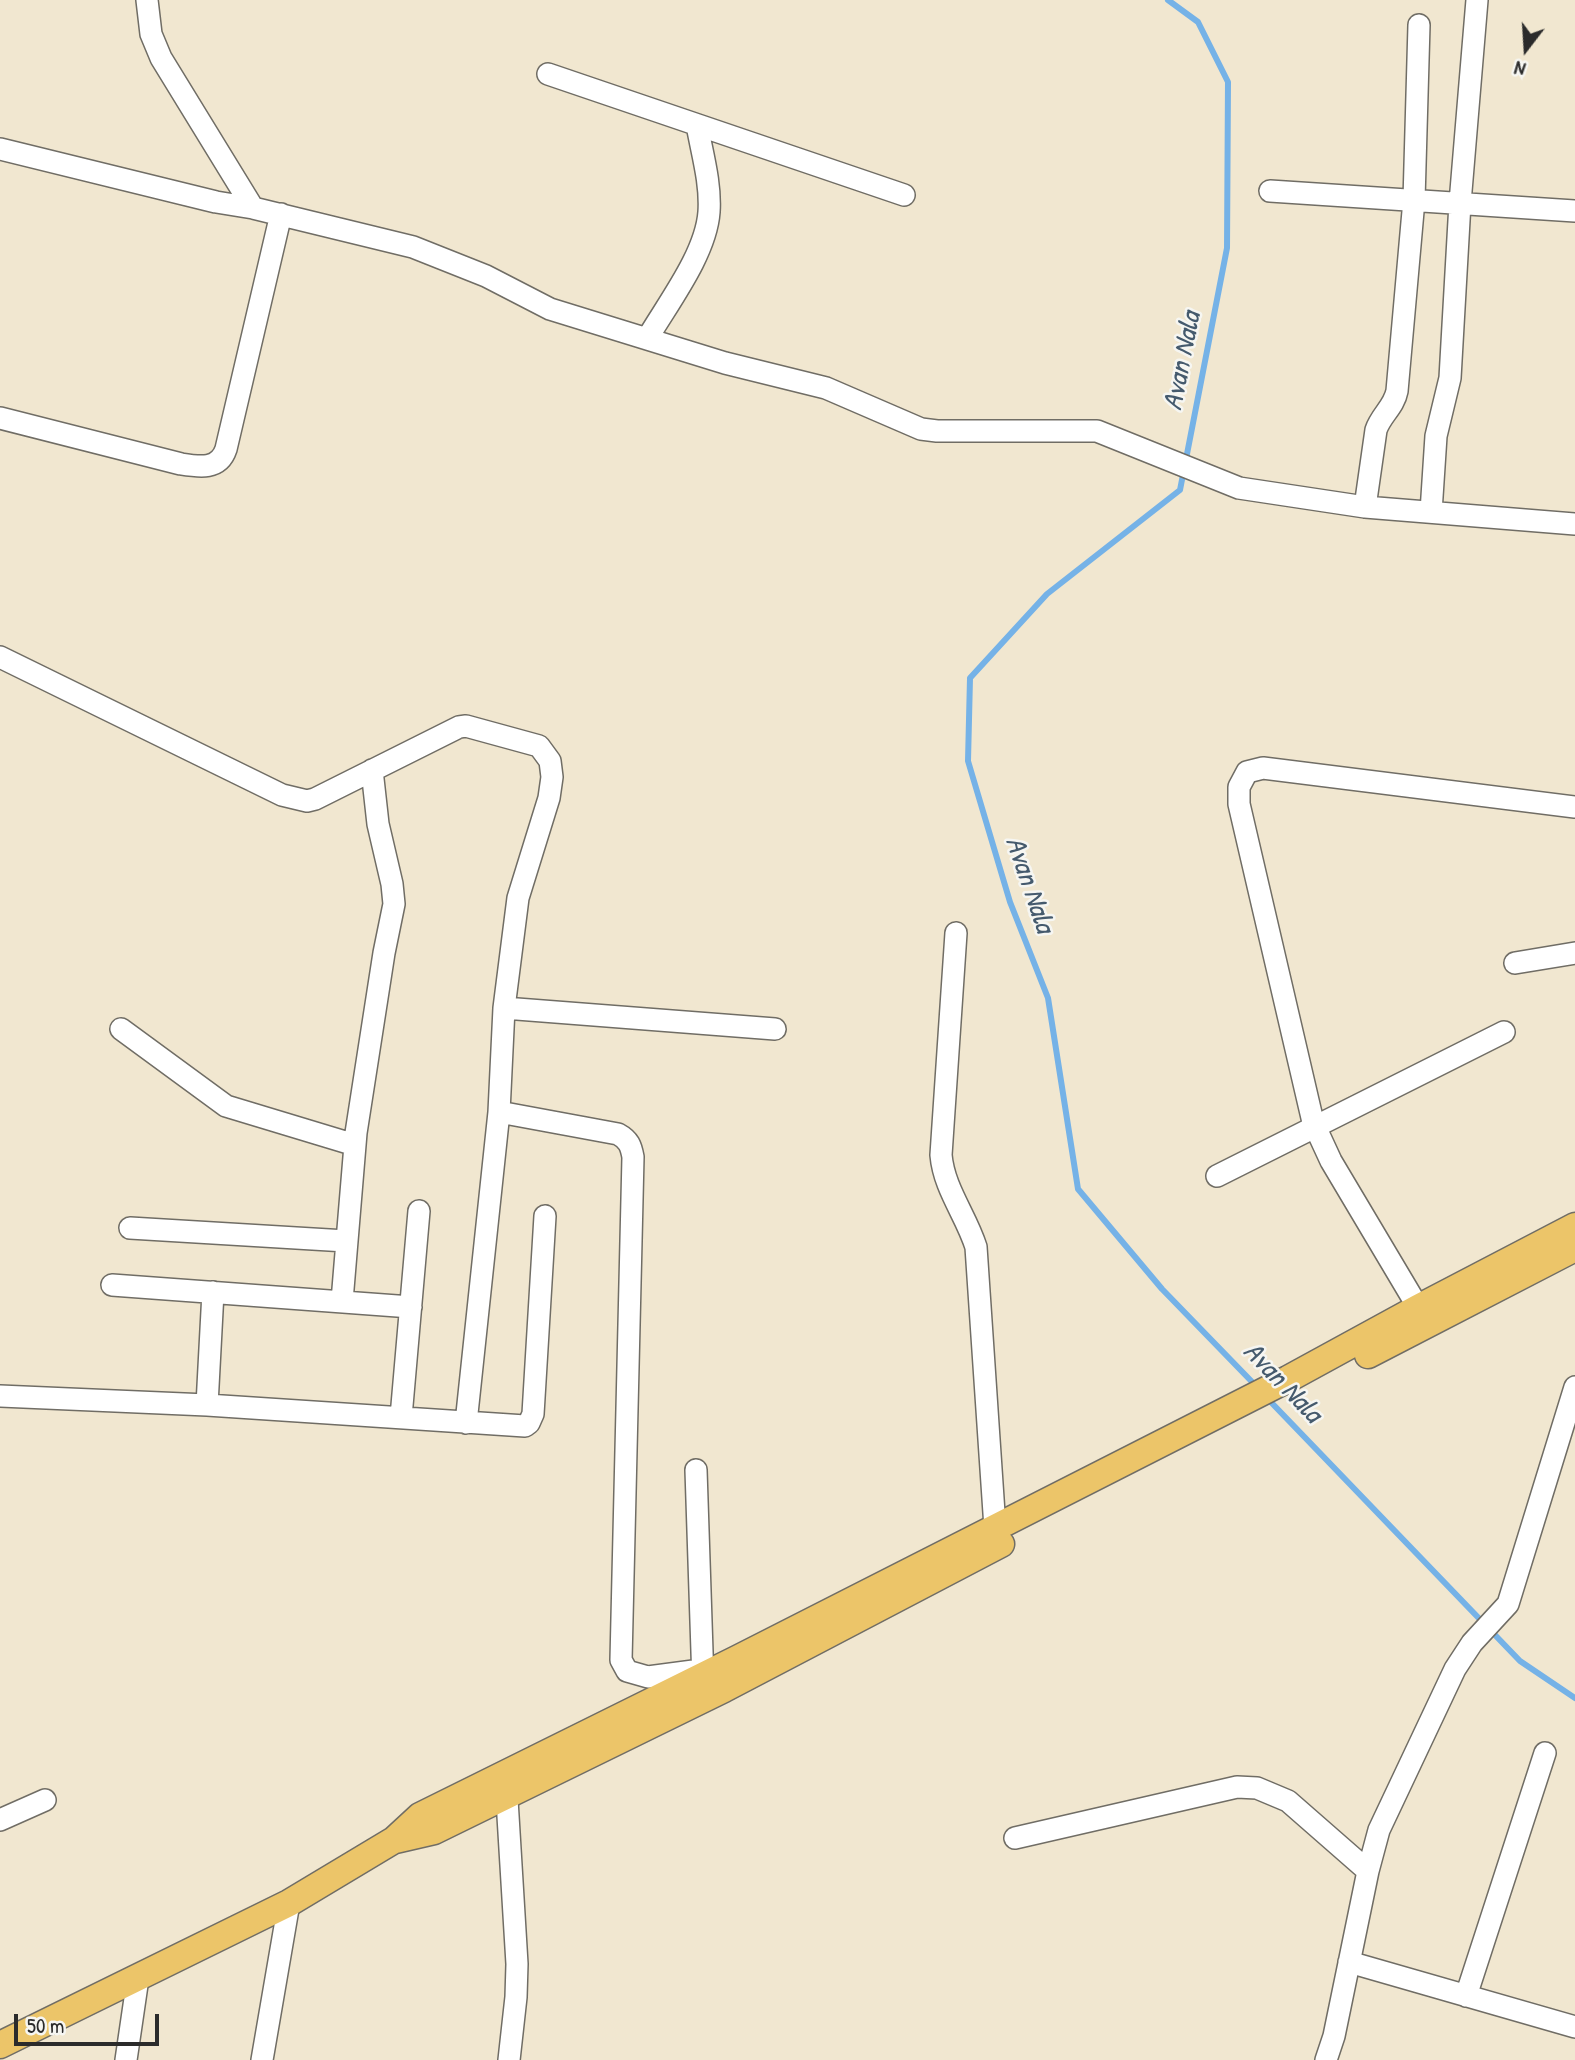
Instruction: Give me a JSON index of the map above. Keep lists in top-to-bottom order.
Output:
{
  "water": ["Avan Nala"],
  "scale_bar": "50 m",
  "north": "bottom"
}
